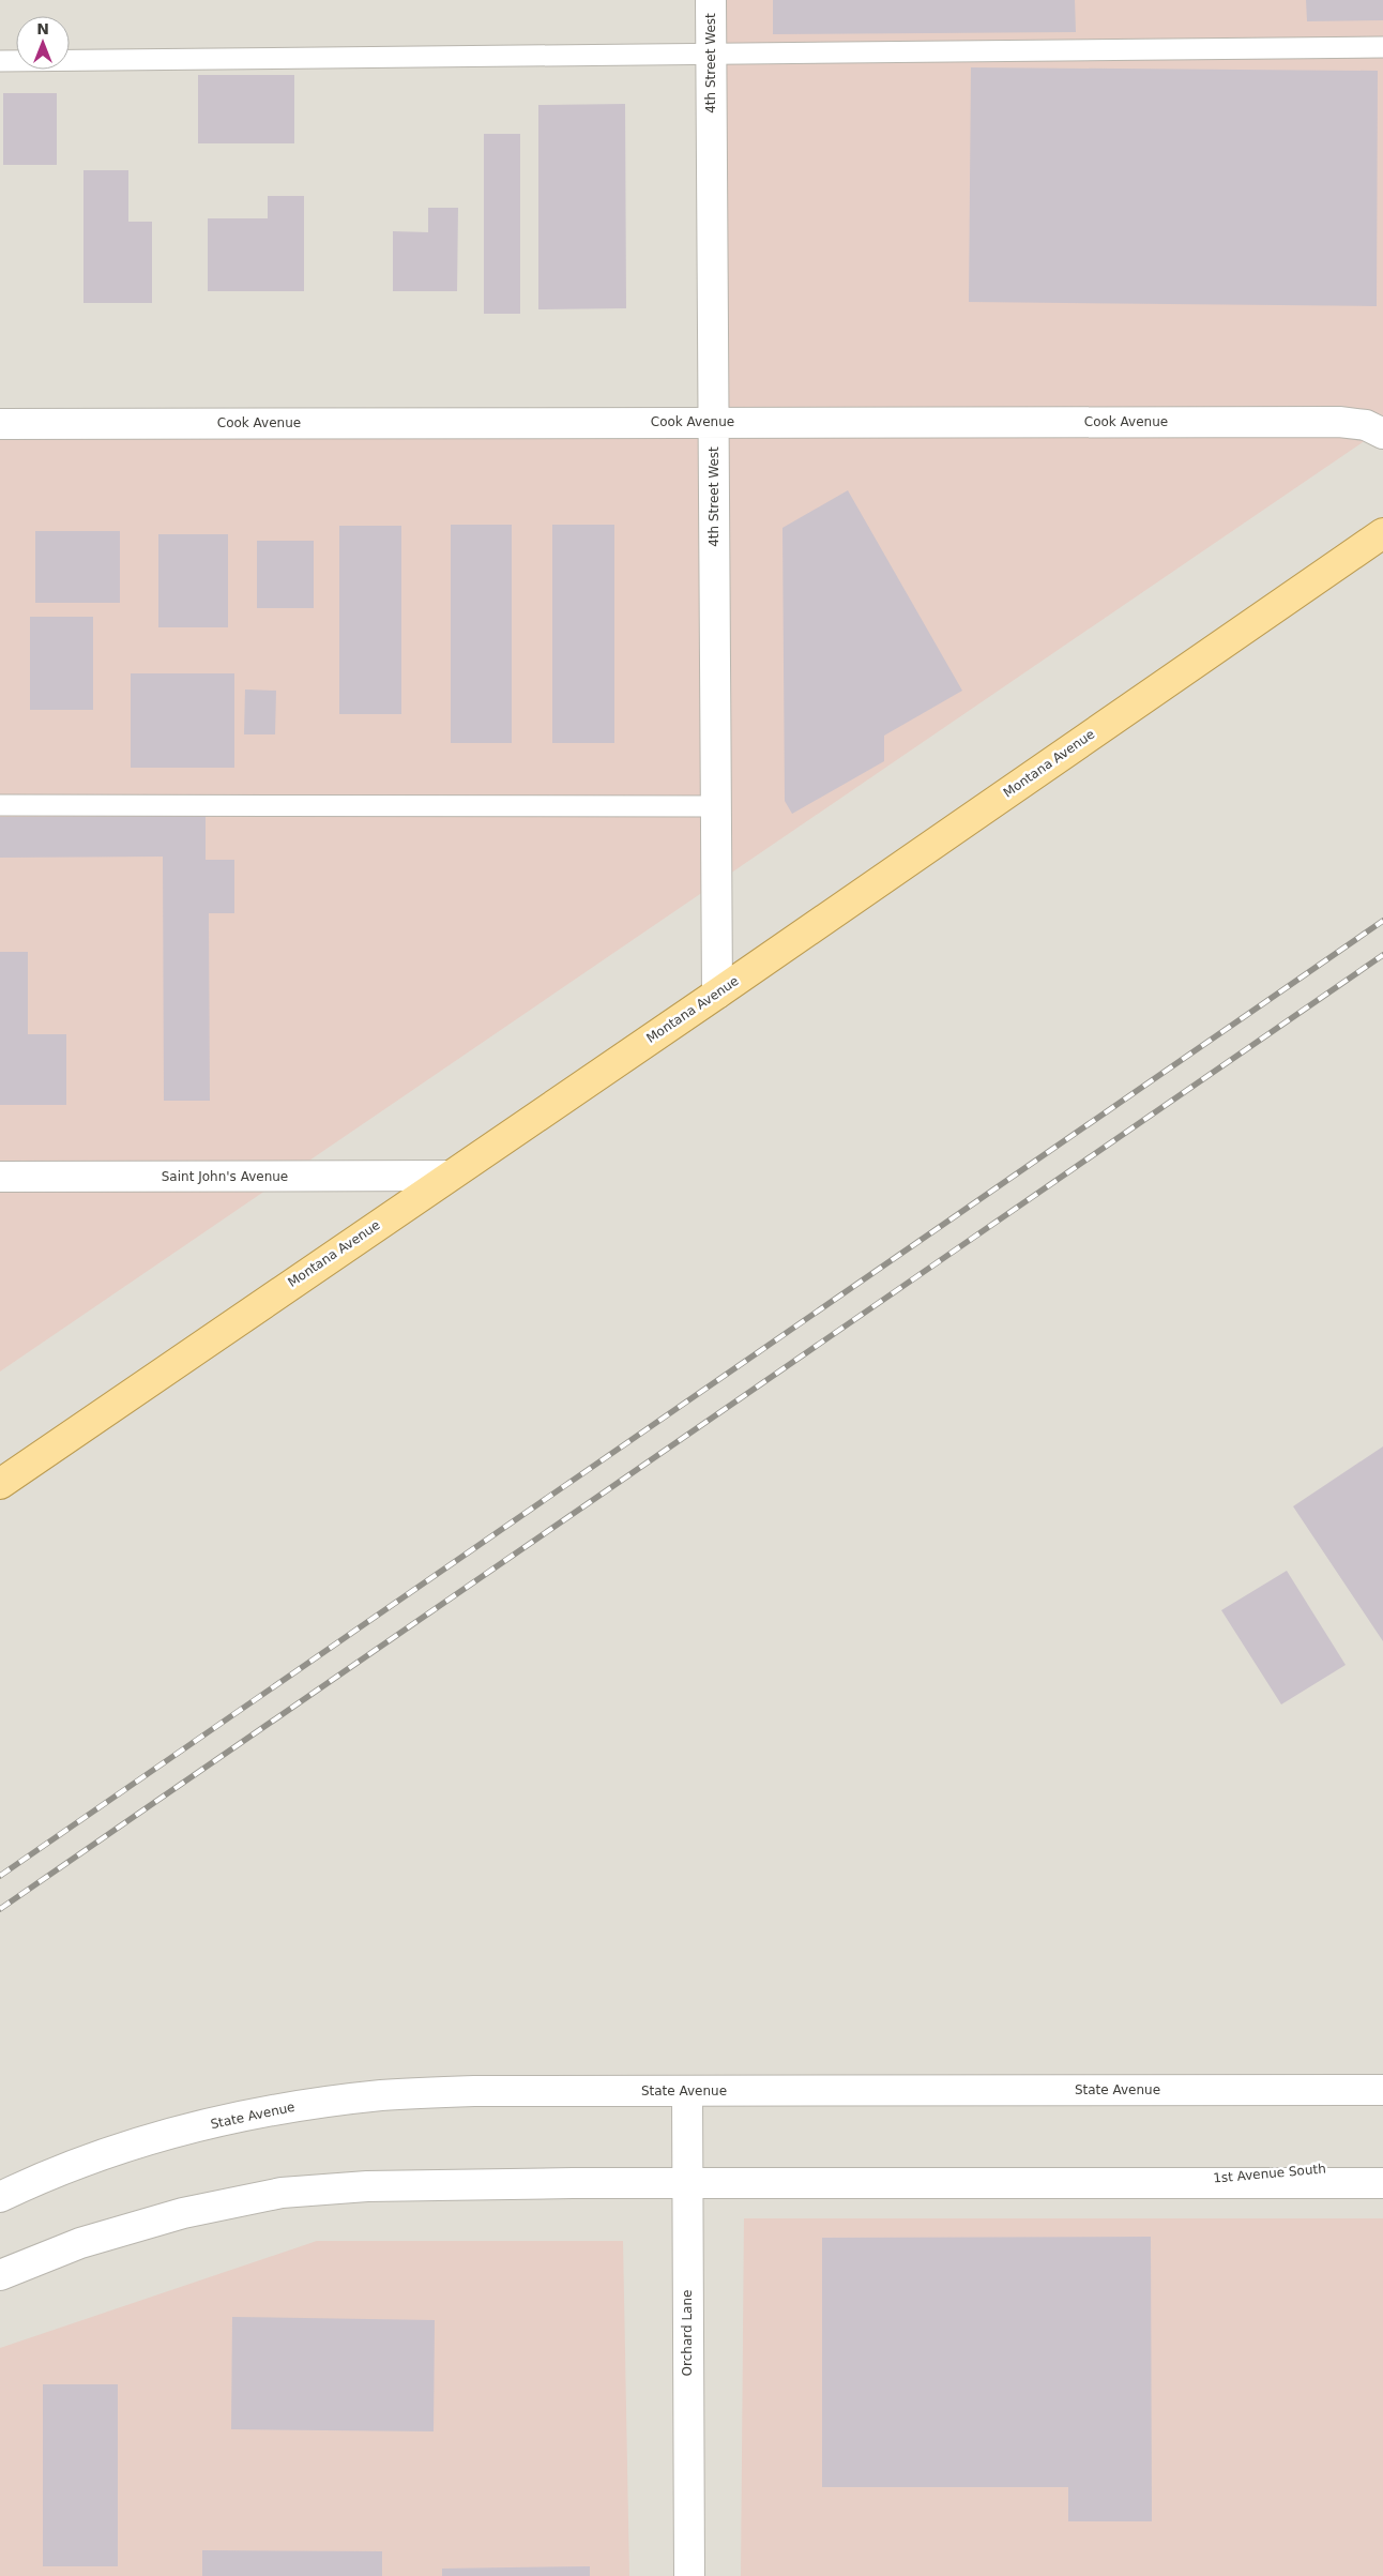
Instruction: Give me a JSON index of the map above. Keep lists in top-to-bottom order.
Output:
{
  "streets": {
    "main road": ["Montana Avenue"],
    "street": [
      "4th Street West",
      "Cook Avenue",
      "Saint John's Avenue",
      "State Avenue",
      "1st Avenue South",
      "Orchard Lane"
    ]
  },
  "crossings": [
    ["4th Street West", "Cook Avenue"],
    ["4th Street West", "Montana Avenue"],
    ["Montana Avenue", "Saint John's Avenue"],
    ["State Avenue", "Orchard Lane"]
  ],
  "north": "top"
}
